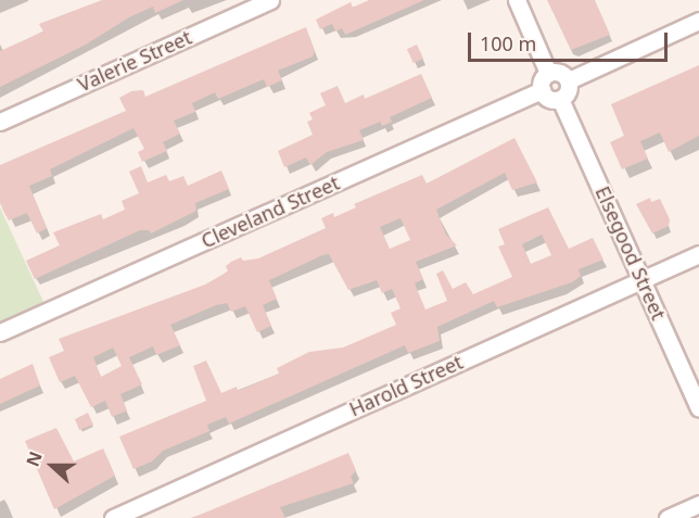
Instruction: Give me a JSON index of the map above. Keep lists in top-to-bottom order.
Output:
{
  "streets": {
    "street": [
      "Valerie Street",
      "Cleveland Street",
      "Elsegood Street",
      "Harold Street"
    ]
  },
  "crossings": [
    ["Cleveland Street", "Elsegood Street"],
    ["Elsegood Street", "Harold Street"]
  ],
  "scale_bar": "100 m",
  "north": "left"
}
